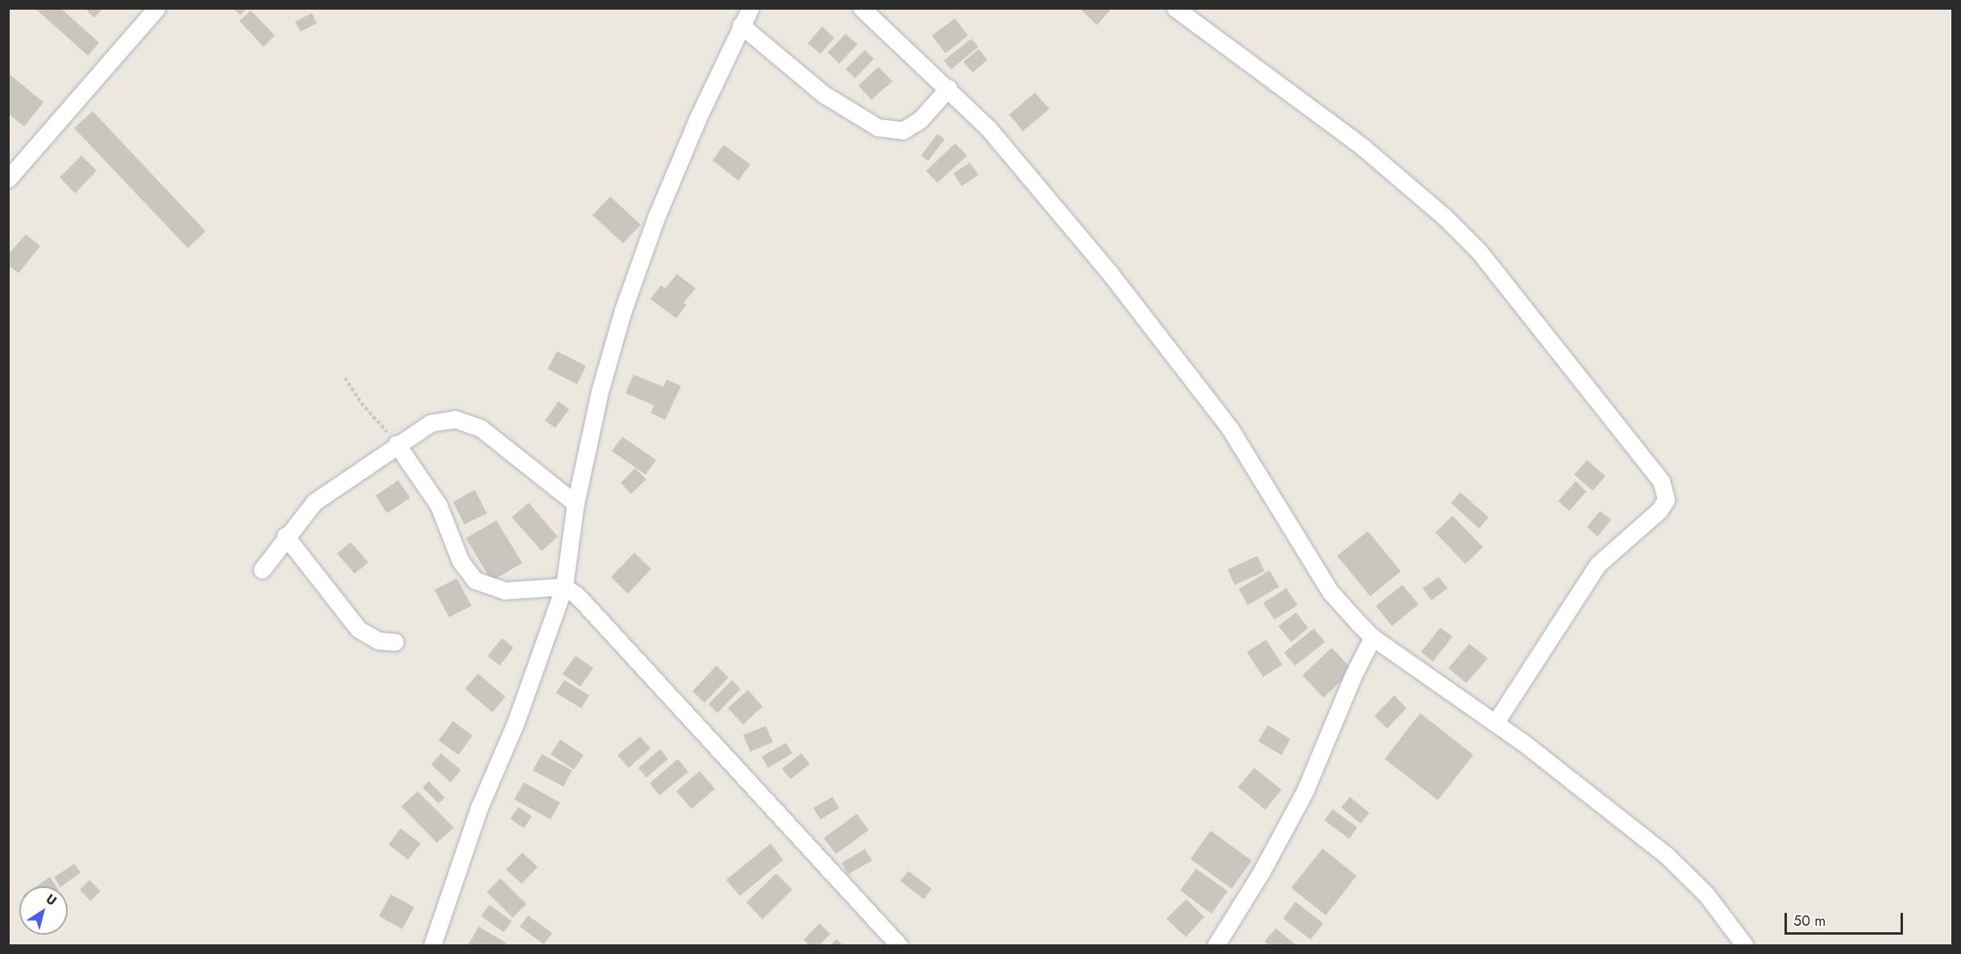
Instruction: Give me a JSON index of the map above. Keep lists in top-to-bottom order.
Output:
{
  "scale_bar": "50 m",
  "north": "top right"
}
